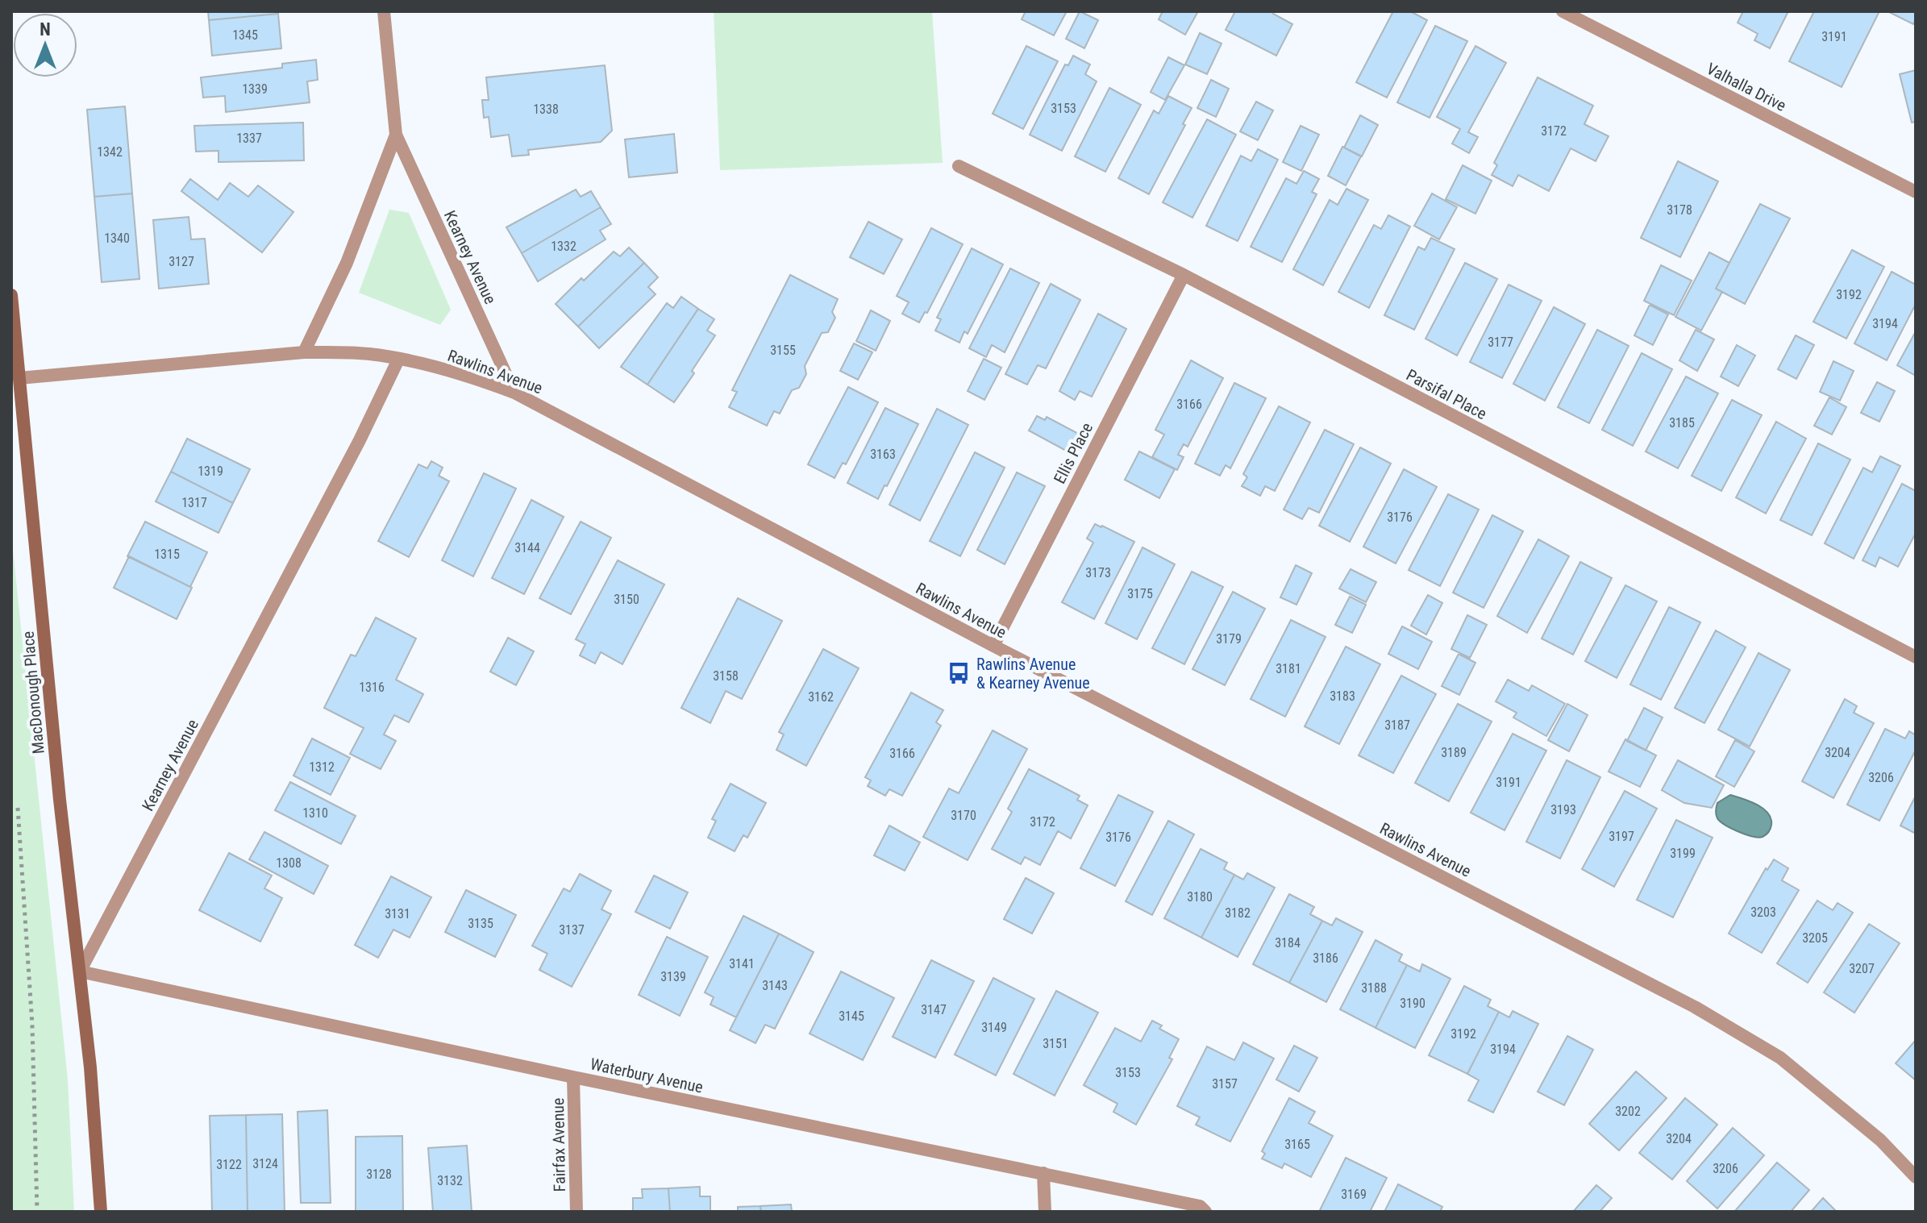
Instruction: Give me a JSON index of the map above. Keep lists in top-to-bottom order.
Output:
{
  "streets": {
    "main road": ["MacDonough Place"],
    "street": [
      "Valhalla Drive",
      "Kearney Avenue",
      "Rawlins Avenue",
      "Parsifal Place",
      "Ellis Place",
      "Waterbury Avenue",
      "Fairfax Avenue"
    ]
  },
  "crossings": [
    ["Kearney Avenue", "Rawlins Avenue"],
    ["Kearney Avenue", "MacDonough Place"],
    ["Kearney Avenue", "Waterbury Avenue"],
    ["Rawlins Avenue", "Ellis Place"],
    ["Rawlins Avenue", "MacDonough Place"],
    ["Parsifal Place", "Ellis Place"],
    ["MacDonough Place", "Waterbury Avenue"],
    ["Waterbury Avenue", "Fairfax Avenue"]
  ],
  "places": {
    "bus stop": ["Rawlins Avenue & Kearney Avenue"]
  },
  "house_numbers": [
    "1345",
    "3191",
    "1339",
    "3153",
    "1338",
    "3172",
    "1337",
    "1342",
    "3178",
    "1340",
    "1332",
    "3127",
    "3192",
    "3194",
    "3177",
    "3155",
    "3166",
    "3185",
    "3163",
    "1319",
    "1317",
    "3176",
    "3144",
    "1315",
    "3173",
    "3175",
    "3150",
    "3179",
    "3181",
    "3158",
    "1316",
    "3183",
    "3162",
    "3187",
    "3189",
    "3204",
    "3166",
    "1312",
    "3206",
    "3191",
    "3193",
    "1310",
    "3170",
    "3172",
    "3197",
    "3176",
    "3199",
    "1308",
    "3180",
    "3203",
    "3182",
    "3131",
    "3135",
    "3137",
    "3205",
    "3184",
    "3186",
    "3141",
    "3207",
    "3139",
    "3143",
    "3188",
    "3190",
    "3147",
    "3145",
    "3149",
    "3192",
    "3151",
    "3194",
    "3153",
    "3157",
    "3202",
    "3204",
    "3165",
    "3124",
    "3122",
    "3206",
    "3128",
    "3132",
    "3169"
  ],
  "north": "top"
}
